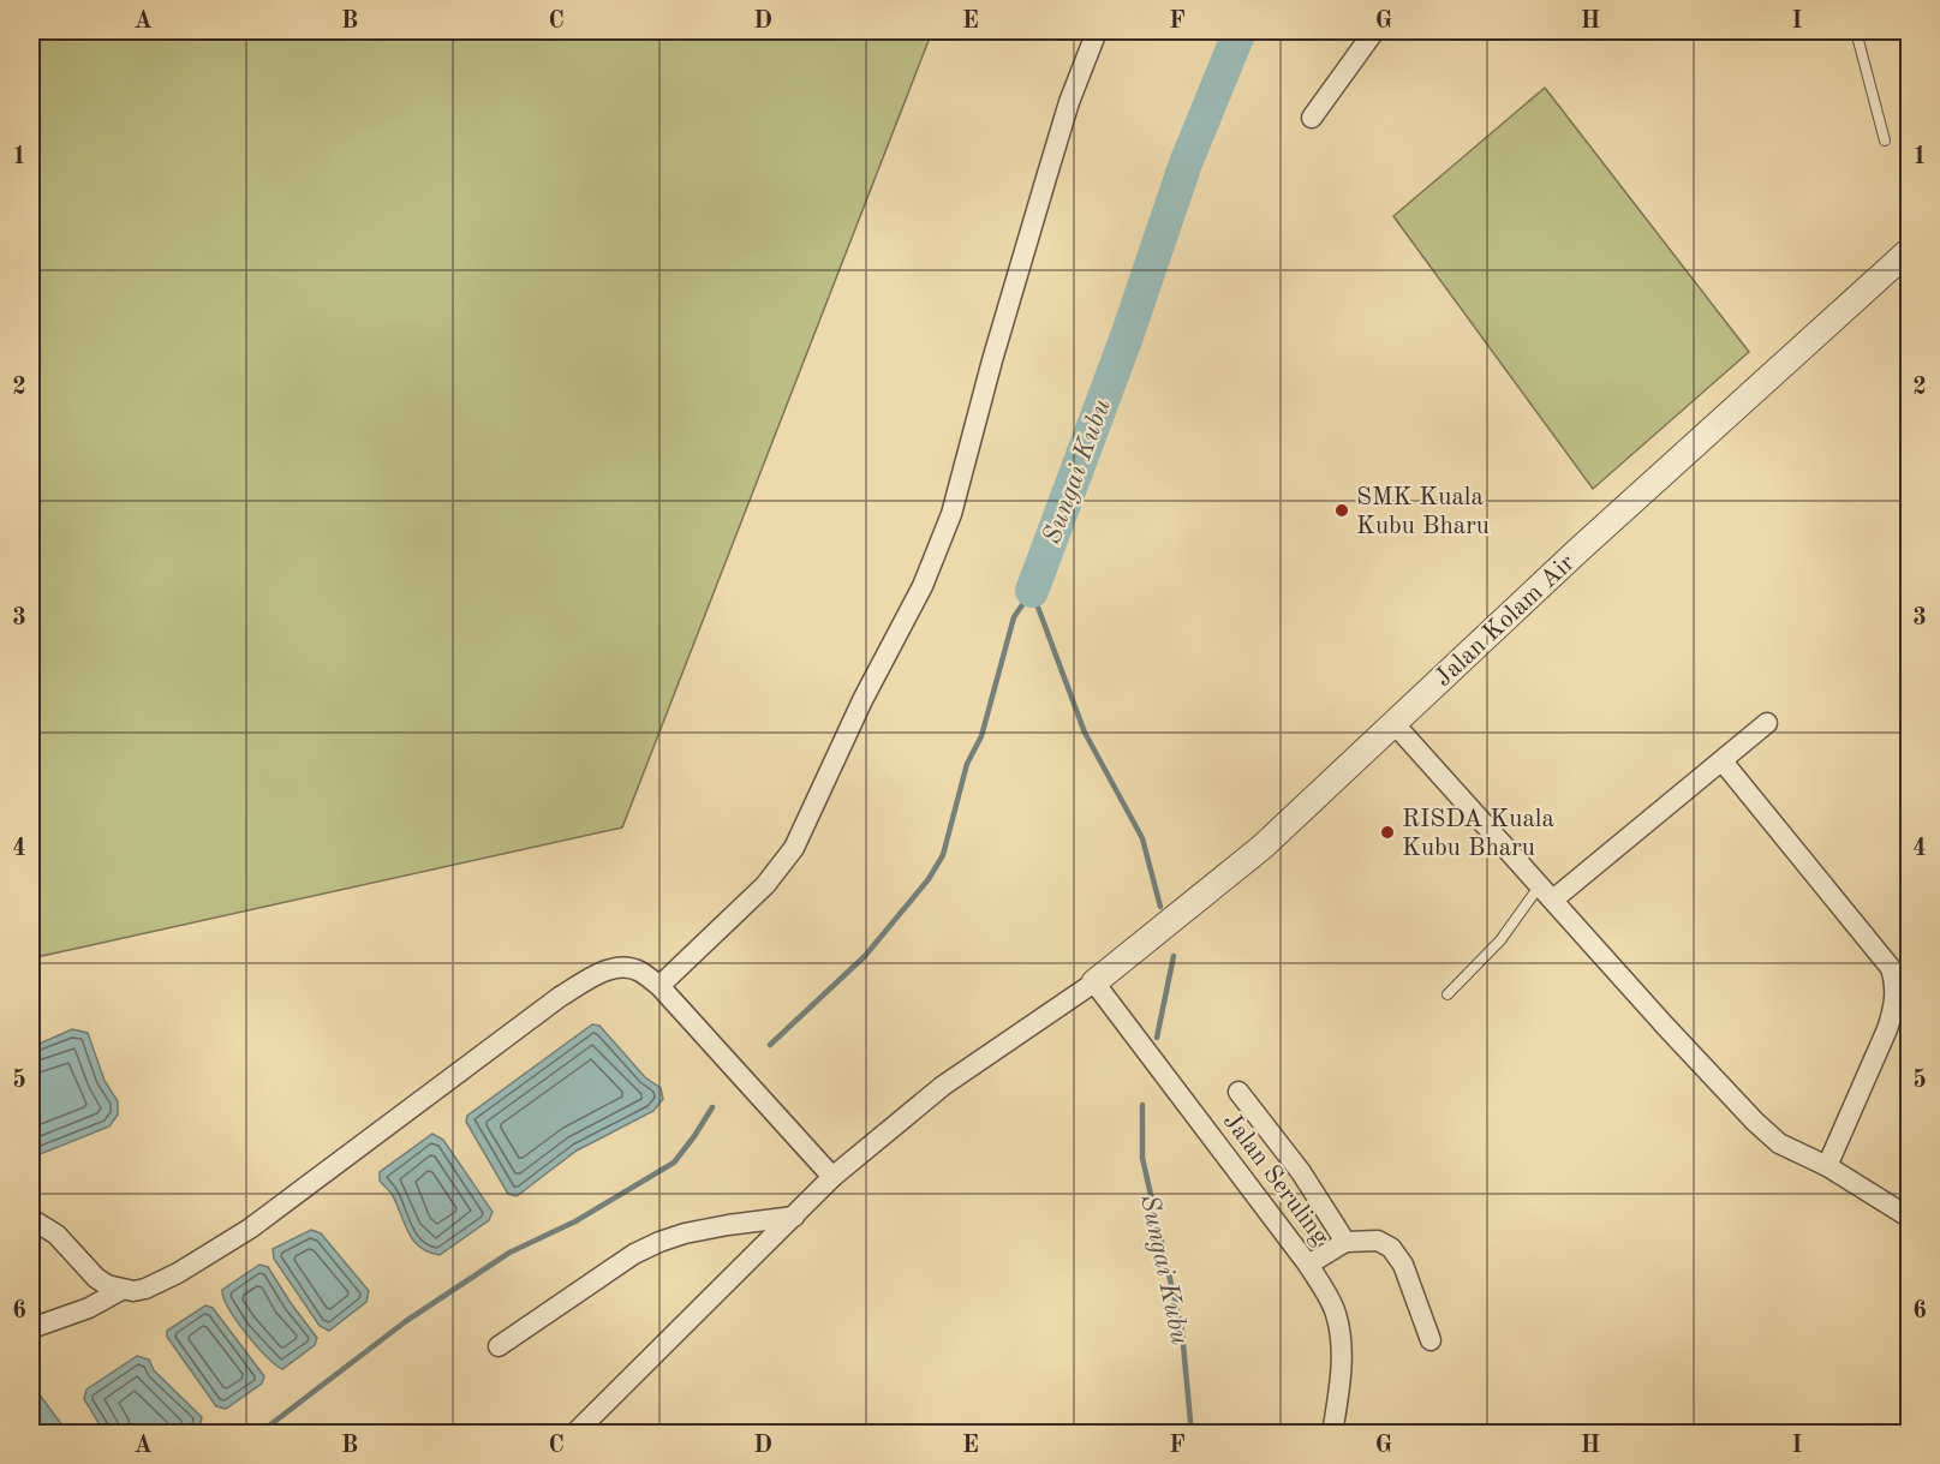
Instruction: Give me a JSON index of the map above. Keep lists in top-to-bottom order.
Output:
{
  "streets": {
    "street": ["Jalan Kolam Air", "Jalan Seruling"]
  },
  "crossings": [
    ["Jalan Kolam Air", "Jalan Seruling"]
  ],
  "water": ["Sungai Kubu"],
  "places": ["SMK Kuala Kubu Bharu", "RISDA Kuala Kubu Bharu"],
  "grid": {
    "columns": [
      "A",
      "B",
      "C",
      "D",
      "E",
      "F",
      "G",
      "H",
      "I"
    ],
    "rows": [
      "1",
      "2",
      "3",
      "4",
      "5",
      "6"
    ]
  }
}
